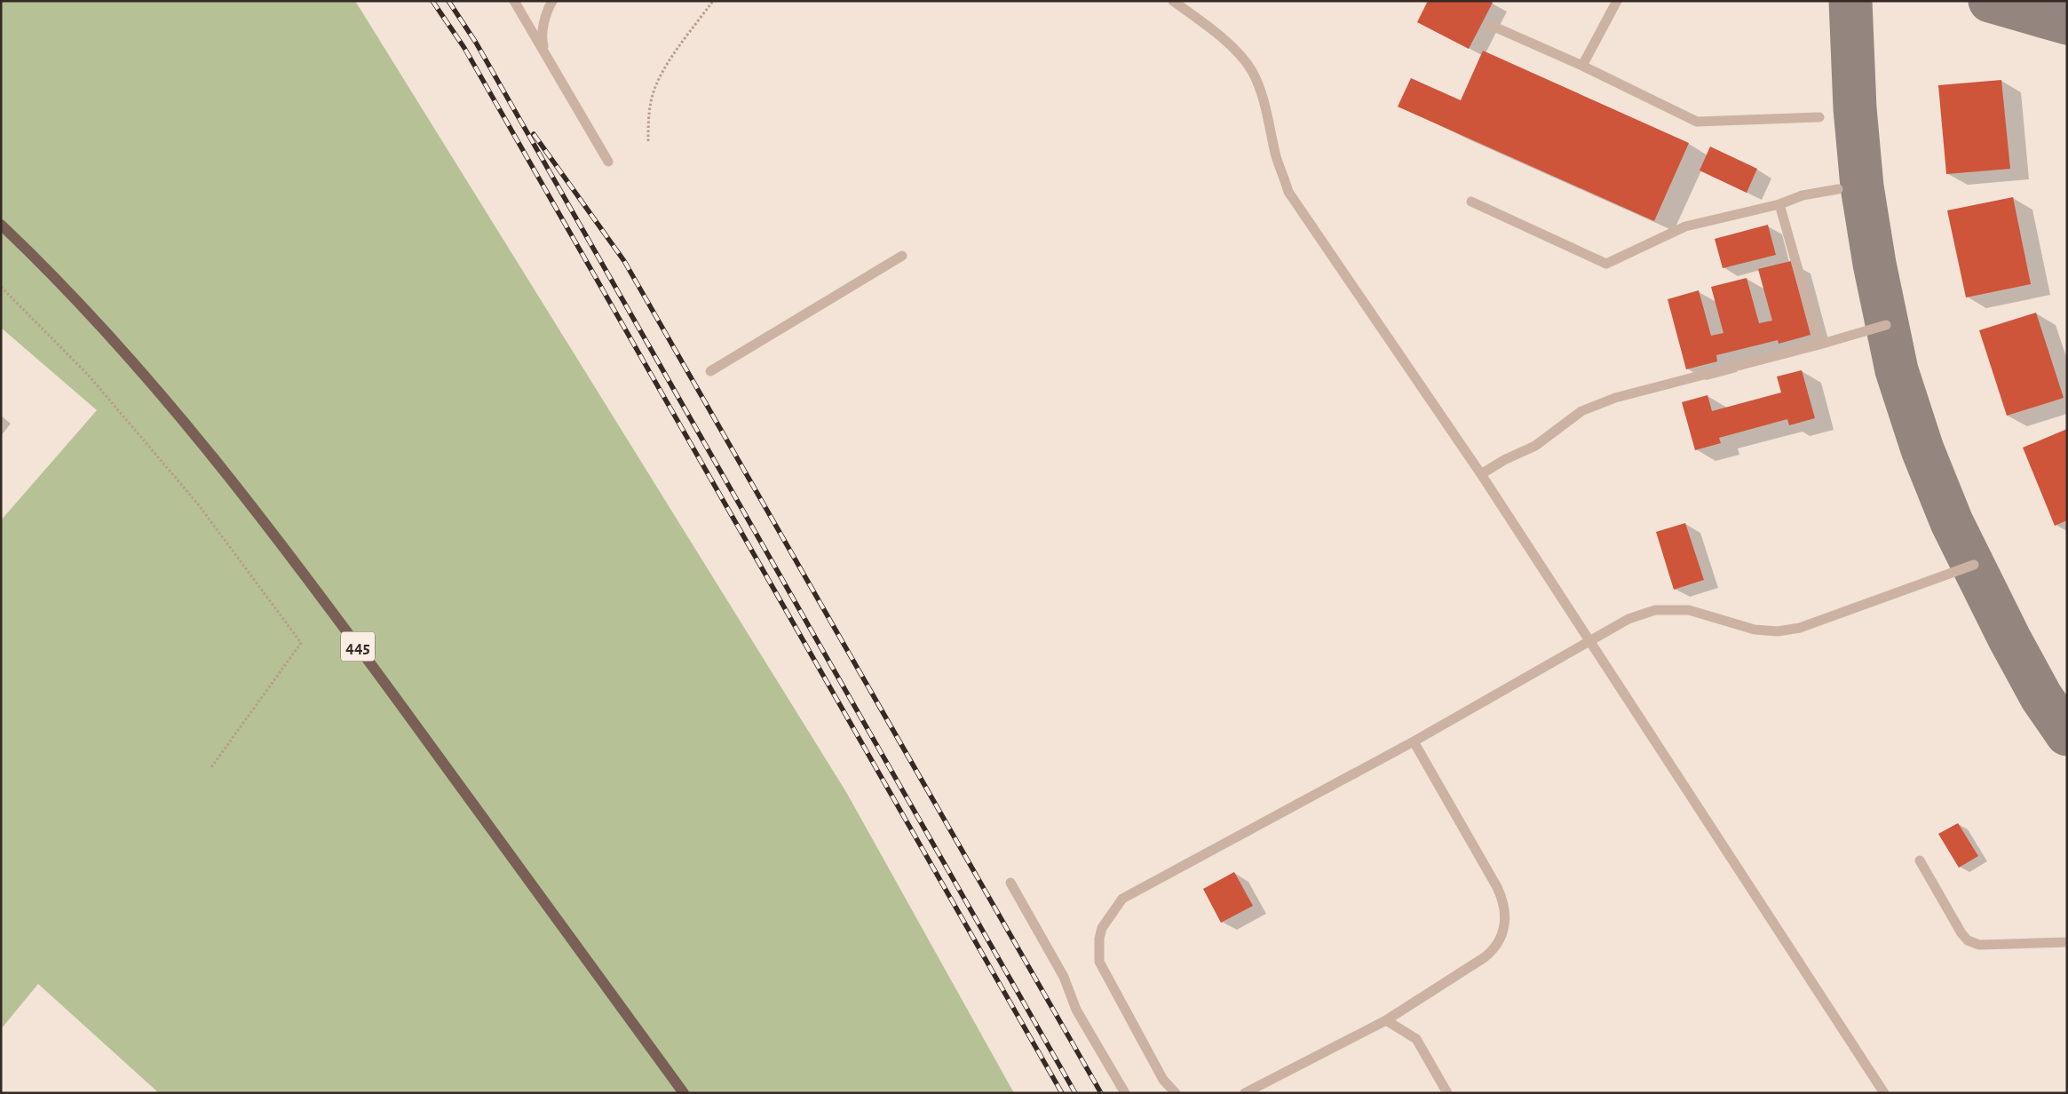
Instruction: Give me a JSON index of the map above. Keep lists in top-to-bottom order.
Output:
{
  "streets": {
    "main road": ["445"]
  }
}
